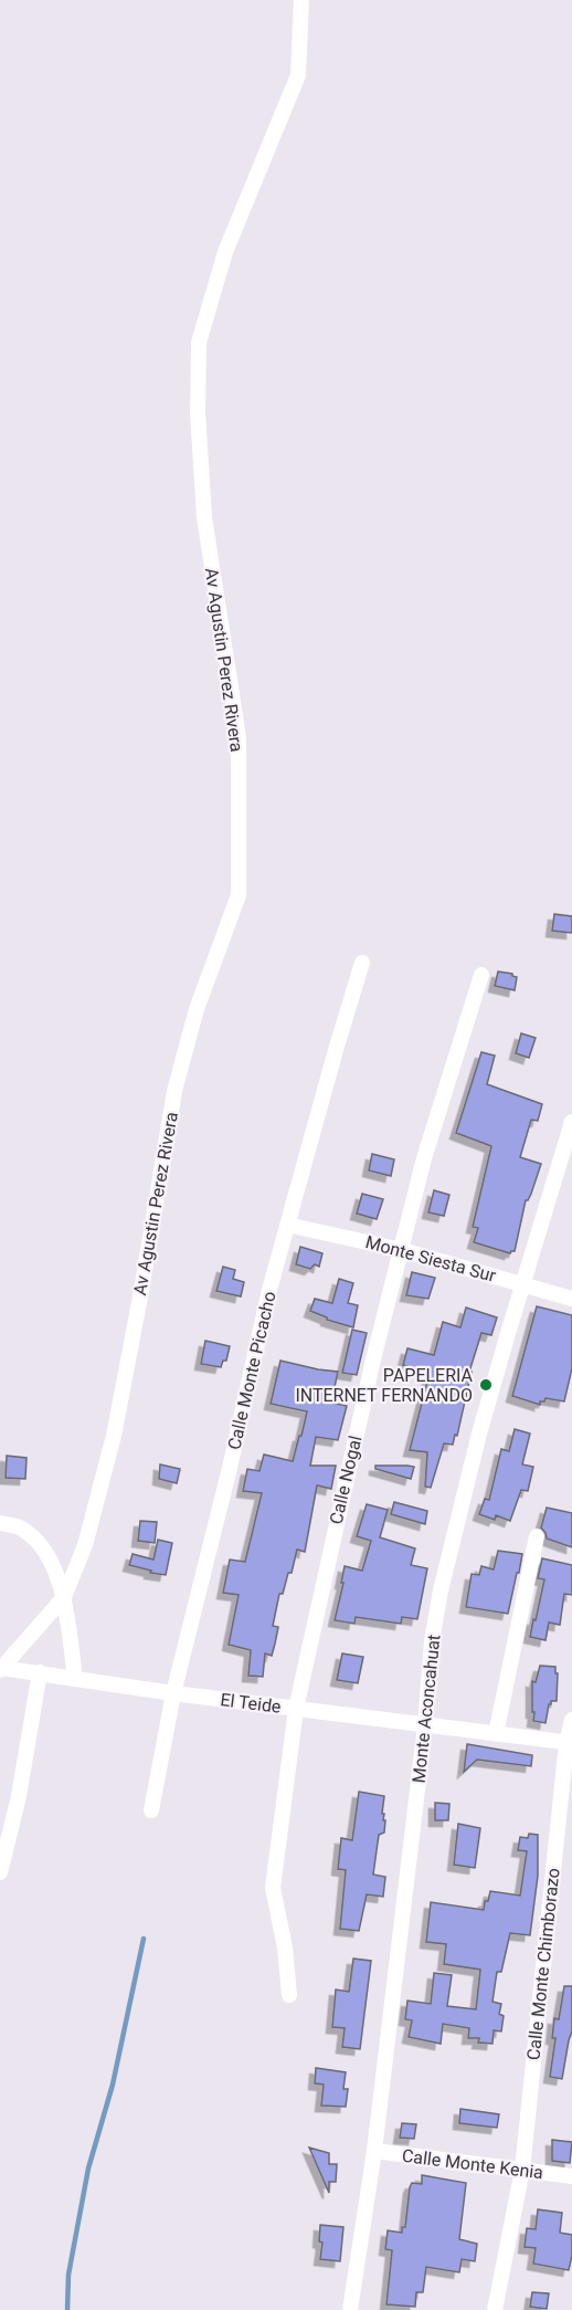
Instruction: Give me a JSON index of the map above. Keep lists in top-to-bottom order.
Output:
{
  "streets": {
    "street": [
      "Av Agustin Perez Rivera",
      "Monte Siesta Sur",
      "Calle Monte Picacho",
      "Calle Nogal",
      "El Teide",
      "Monte Aconcahuat",
      "Calle Monte Chimborazo",
      "Calle Monte Kenia"
    ]
  },
  "crossings": [
    ["Monte Siesta Sur", "Calle Monte Picacho"],
    ["Monte Siesta Sur", "Calle Nogal"],
    ["Monte Siesta Sur", "Monte Aconcahuat"],
    ["Calle Monte Picacho", "El Teide"],
    ["Calle Nogal", "El Teide"],
    ["El Teide", "Monte Aconcahuat"],
    ["El Teide", "Calle Monte Chimborazo"],
    ["Monte Aconcahuat", "Calle Monte Kenia"],
    ["Calle Monte Chimborazo", "Calle Monte Kenia"]
  ],
  "places": ["PAPELERIA INTERNET FERNANDO"]
}
